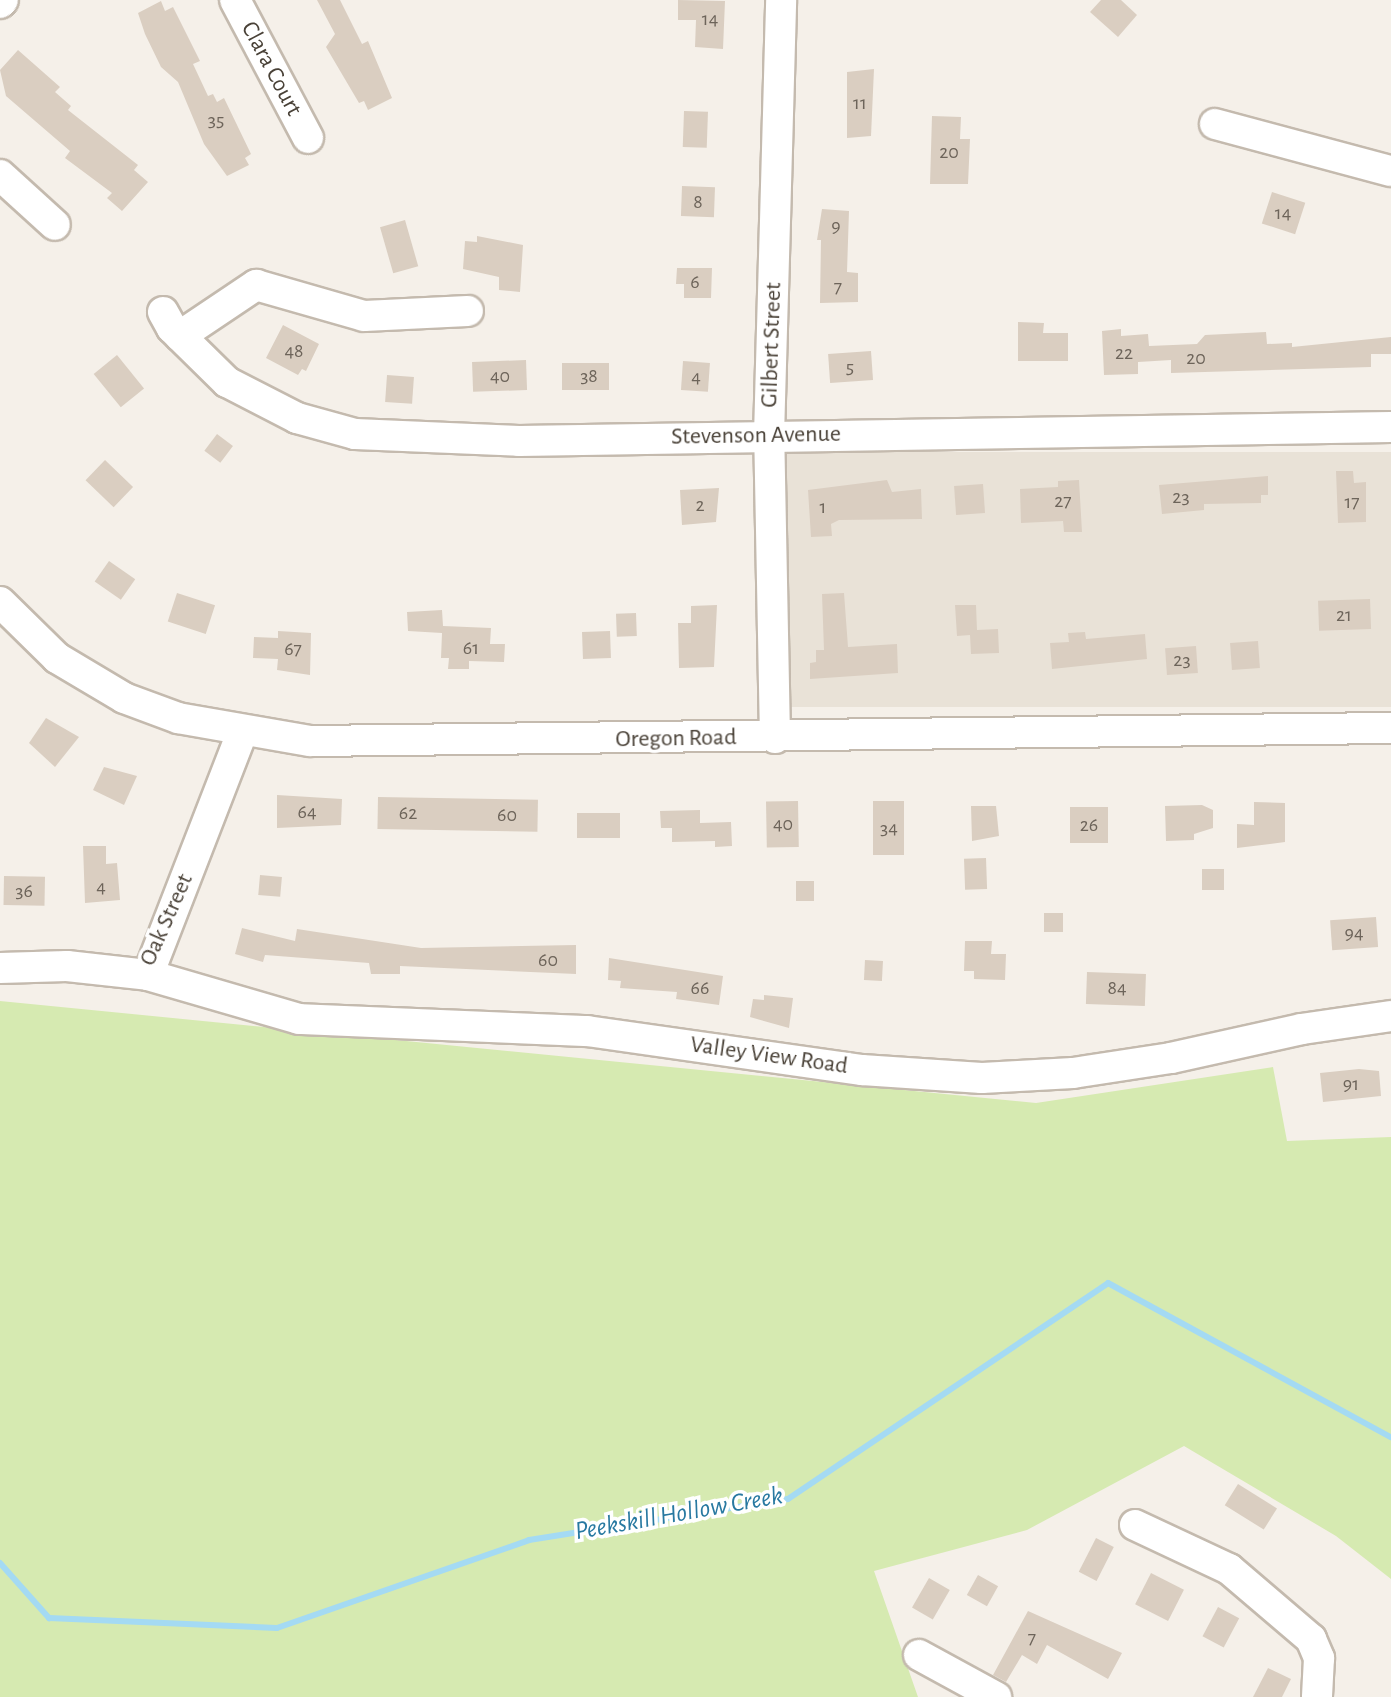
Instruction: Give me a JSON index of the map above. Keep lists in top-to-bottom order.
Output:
{
  "streets": {
    "street": [
      "Clara Court",
      "Gilbert Street",
      "Stevenson Avenue",
      "Oregon Road",
      "Oak Street",
      "Valley View Road"
    ]
  },
  "crossings": [
    ["Gilbert Street", "Stevenson Avenue"],
    ["Gilbert Street", "Oregon Road"],
    ["Oregon Road", "Oak Street"],
    ["Oak Street", "Valley View Road"]
  ],
  "water": ["Peekskill Hollow Creek"],
  "house_numbers": [
    "14",
    "11",
    "35",
    "20",
    "8",
    "14",
    "9",
    "6",
    "7",
    "48",
    "22",
    "20",
    "5",
    "40",
    "38",
    "4",
    "23",
    "27",
    "17",
    "2",
    "1",
    "21",
    "61",
    "67",
    "23",
    "64",
    "62",
    "60",
    "40",
    "26",
    "34",
    "4",
    "36",
    "94",
    "60",
    "66",
    "84",
    "91",
    "7"
  ]
}
